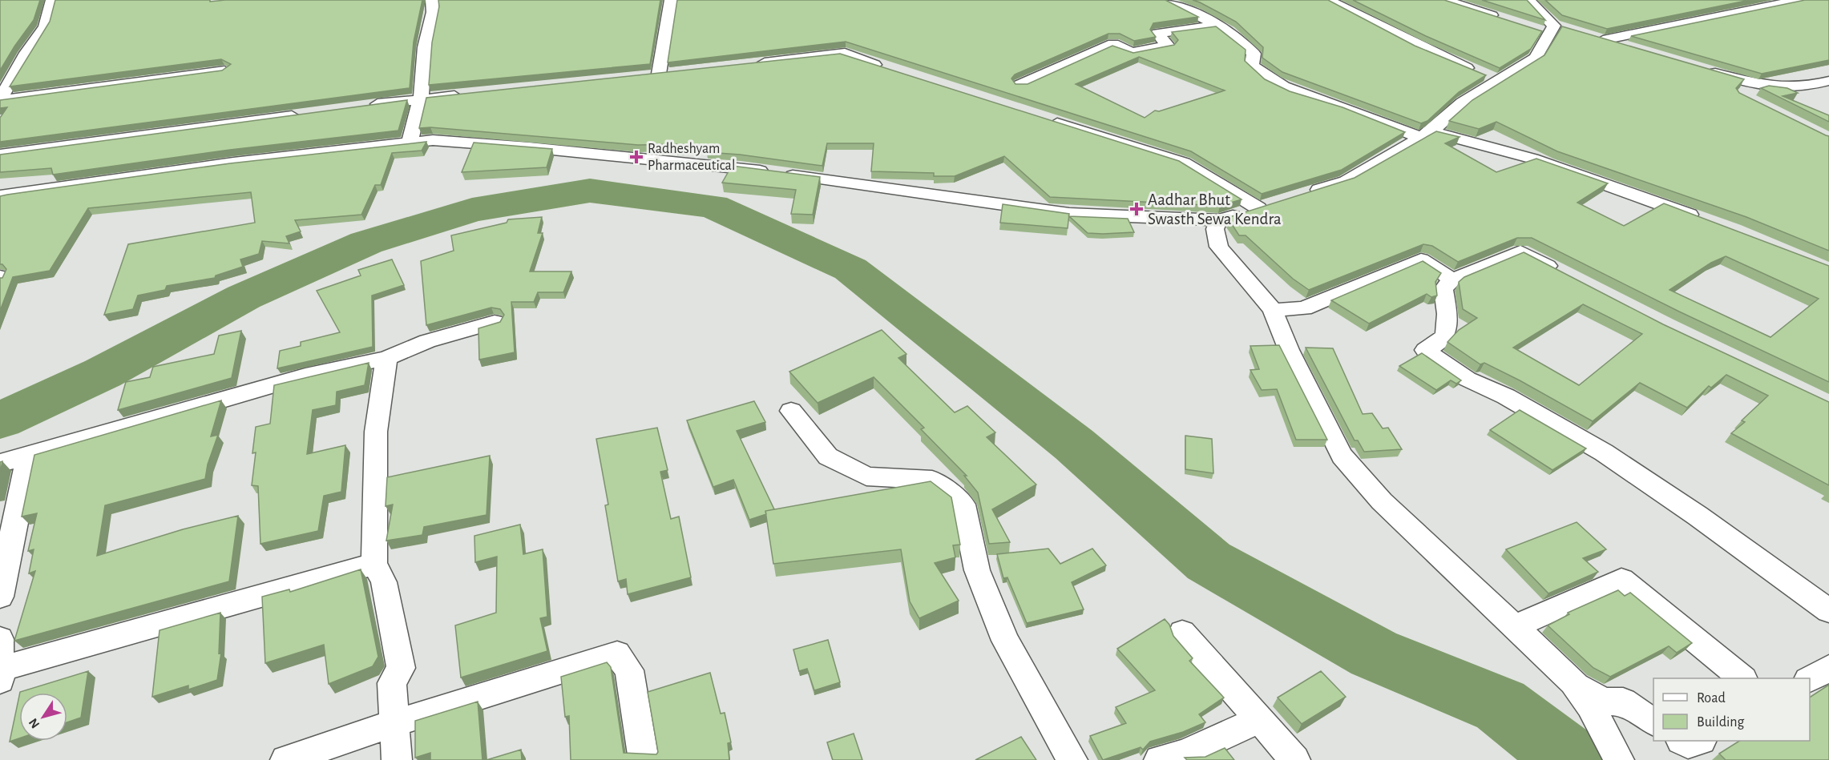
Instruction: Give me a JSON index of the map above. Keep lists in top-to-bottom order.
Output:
{
  "places": {
    "health": ["Radheshyam Pharmaceutical", "Aadhar Bhut Swasth Sewa Kendra"]
  },
  "legend": ["Road", "Building"],
  "north": "bottom left"
}
